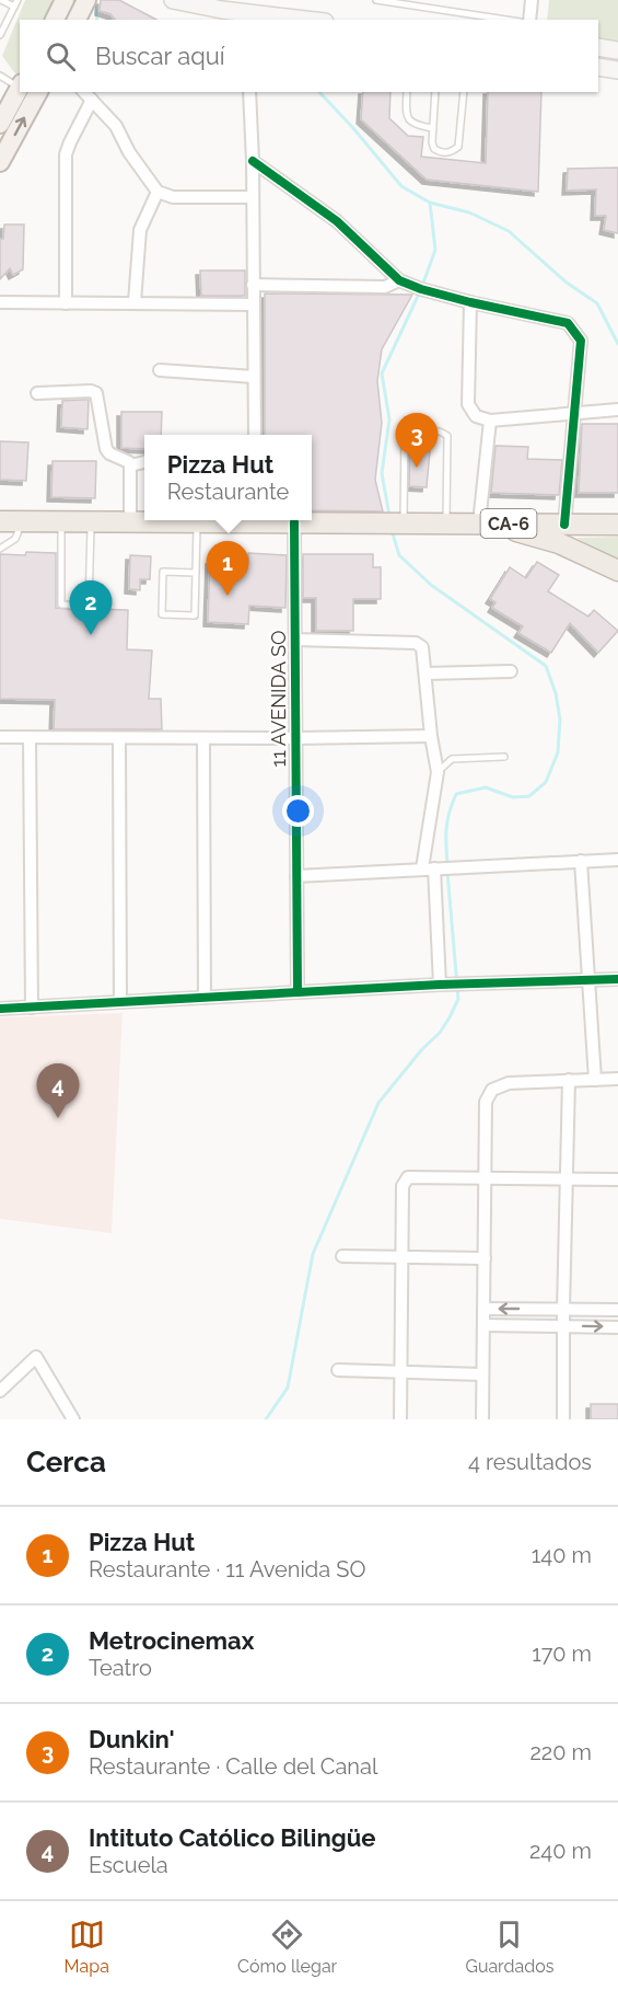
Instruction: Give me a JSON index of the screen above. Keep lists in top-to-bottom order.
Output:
{
  "streets": {
    "highway": ["CA-6"],
    "street": ["11 AVENIDA SO"]
  },
  "crossings": [
    ["CA-6", "11 AVENIDA SO"]
  ],
  "page": {
    "search": "Buscar aquí",
    "pins": [
      "3",
      "1",
      "2",
      "4"
    ],
    "popup": ["Pizza Hut", "Restaurante"],
    "heading": ["Cerca", "4 resultados"],
    "list": [
      {
        "mark": "1",
        "name": "Pizza Hut",
        "note": "Restaurante · 11 Avenida SO",
        "value": "140 m"
      },
      {
        "mark": "2",
        "name": "Metrocinemax",
        "note": "Teatro",
        "value": "170 m"
      },
      {
        "mark": "3",
        "name": "Dunkin'",
        "note": "Restaurante · Calle del Canal",
        "value": "220 m"
      },
      {
        "mark": "4",
        "name": "Intituto Católico Bilingüe",
        "note": "Escuela",
        "value": "240 m"
      }
    ],
    "nav": ["Mapa", "Cómo llegar", "Guardados"]
  }
}
